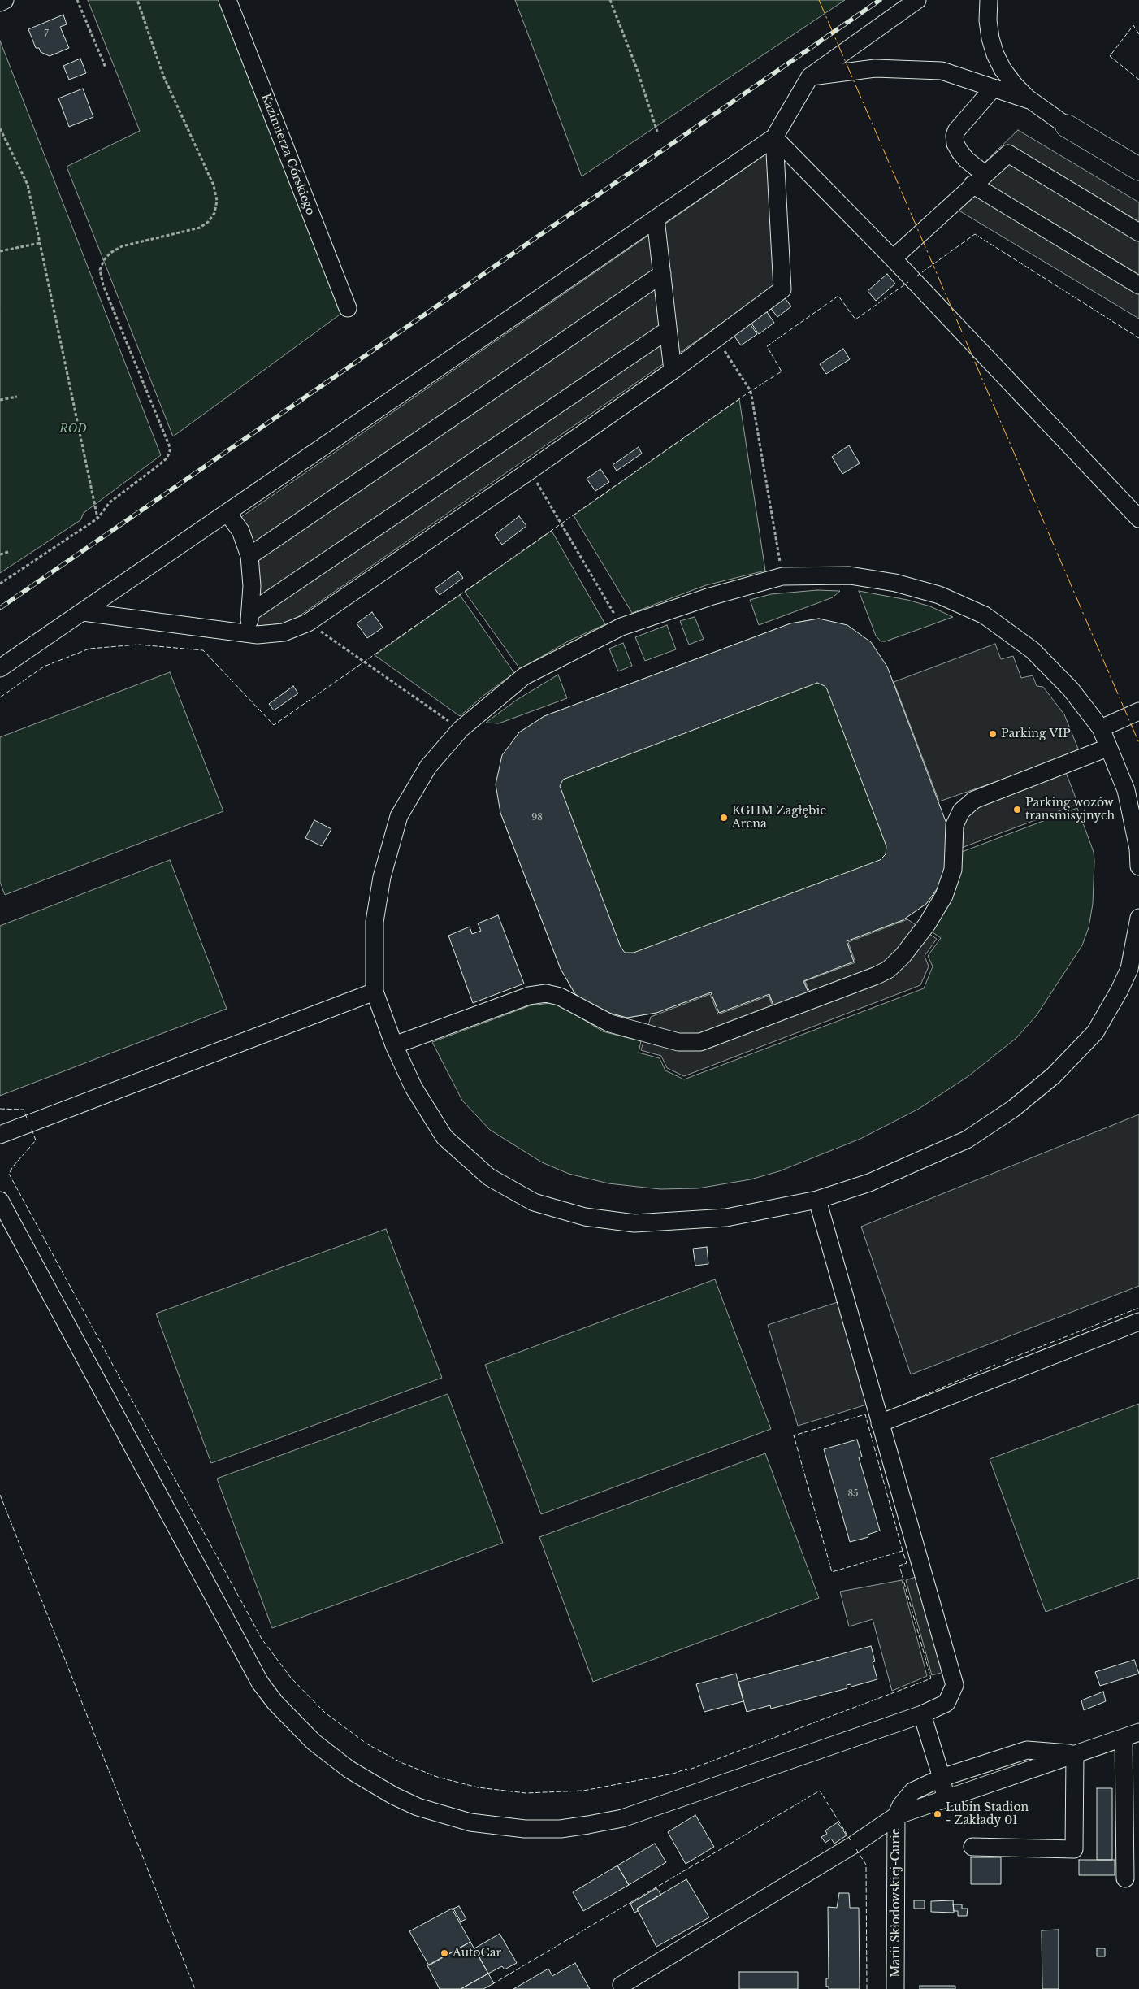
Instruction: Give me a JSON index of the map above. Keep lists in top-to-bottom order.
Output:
{
  "streets": {
    "street": ["Kazimierza Górskiego", "Marii Skłodowskiej-Curie"]
  },
  "parks": ["ROD"],
  "places": [
    "Parking VIP",
    "Parking wozów transmisyjnych",
    "KGHM Zagłębie Arena",
    "Lubin Stadion - Zakłady 01",
    "AutoCar"
  ],
  "house_numbers": ["7", "98", "85"]
}
